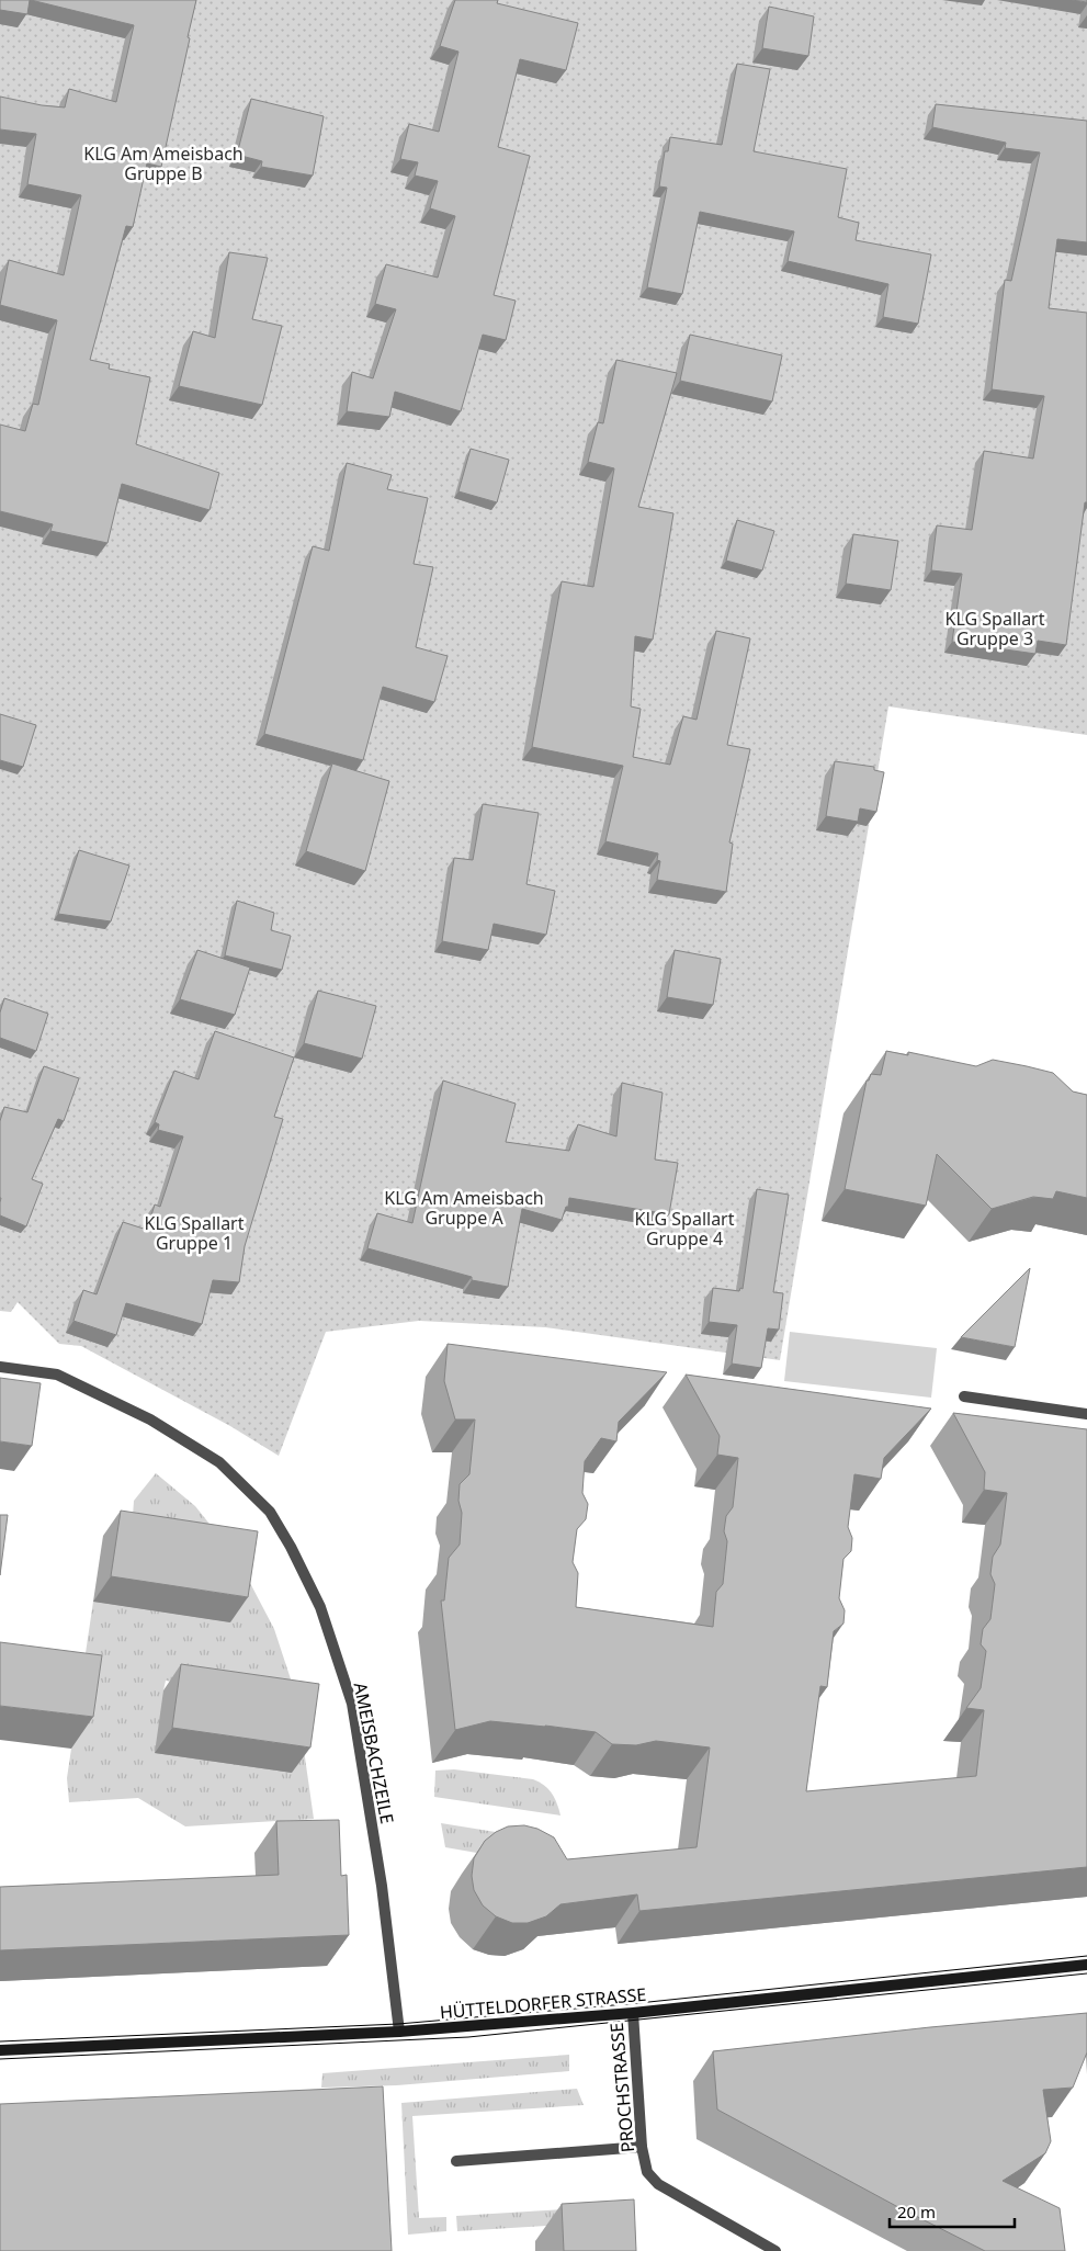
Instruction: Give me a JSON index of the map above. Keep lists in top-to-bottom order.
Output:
{
  "streets": {
    "main road": ["HÜTTELDORFER STRASSE"],
    "street": ["AMEISBACHZEILE", "PROCHSTRASSE"]
  },
  "crossings": [
    ["AMEISBACHZEILE", "HÜTTELDORFER STRASSE"],
    ["HÜTTELDORFER STRASSE", "PROCHSTRASSE"]
  ],
  "parks": [
    "KLG Am Ameisbach Gruppe B",
    "KLG Spallart Gruppe 3",
    "KLG Am Ameisbach Gruppe A",
    "KLG Spallart Gruppe 4",
    "KLG Spallart Gruppe 1"
  ],
  "scale_bar": "20 m"
}
